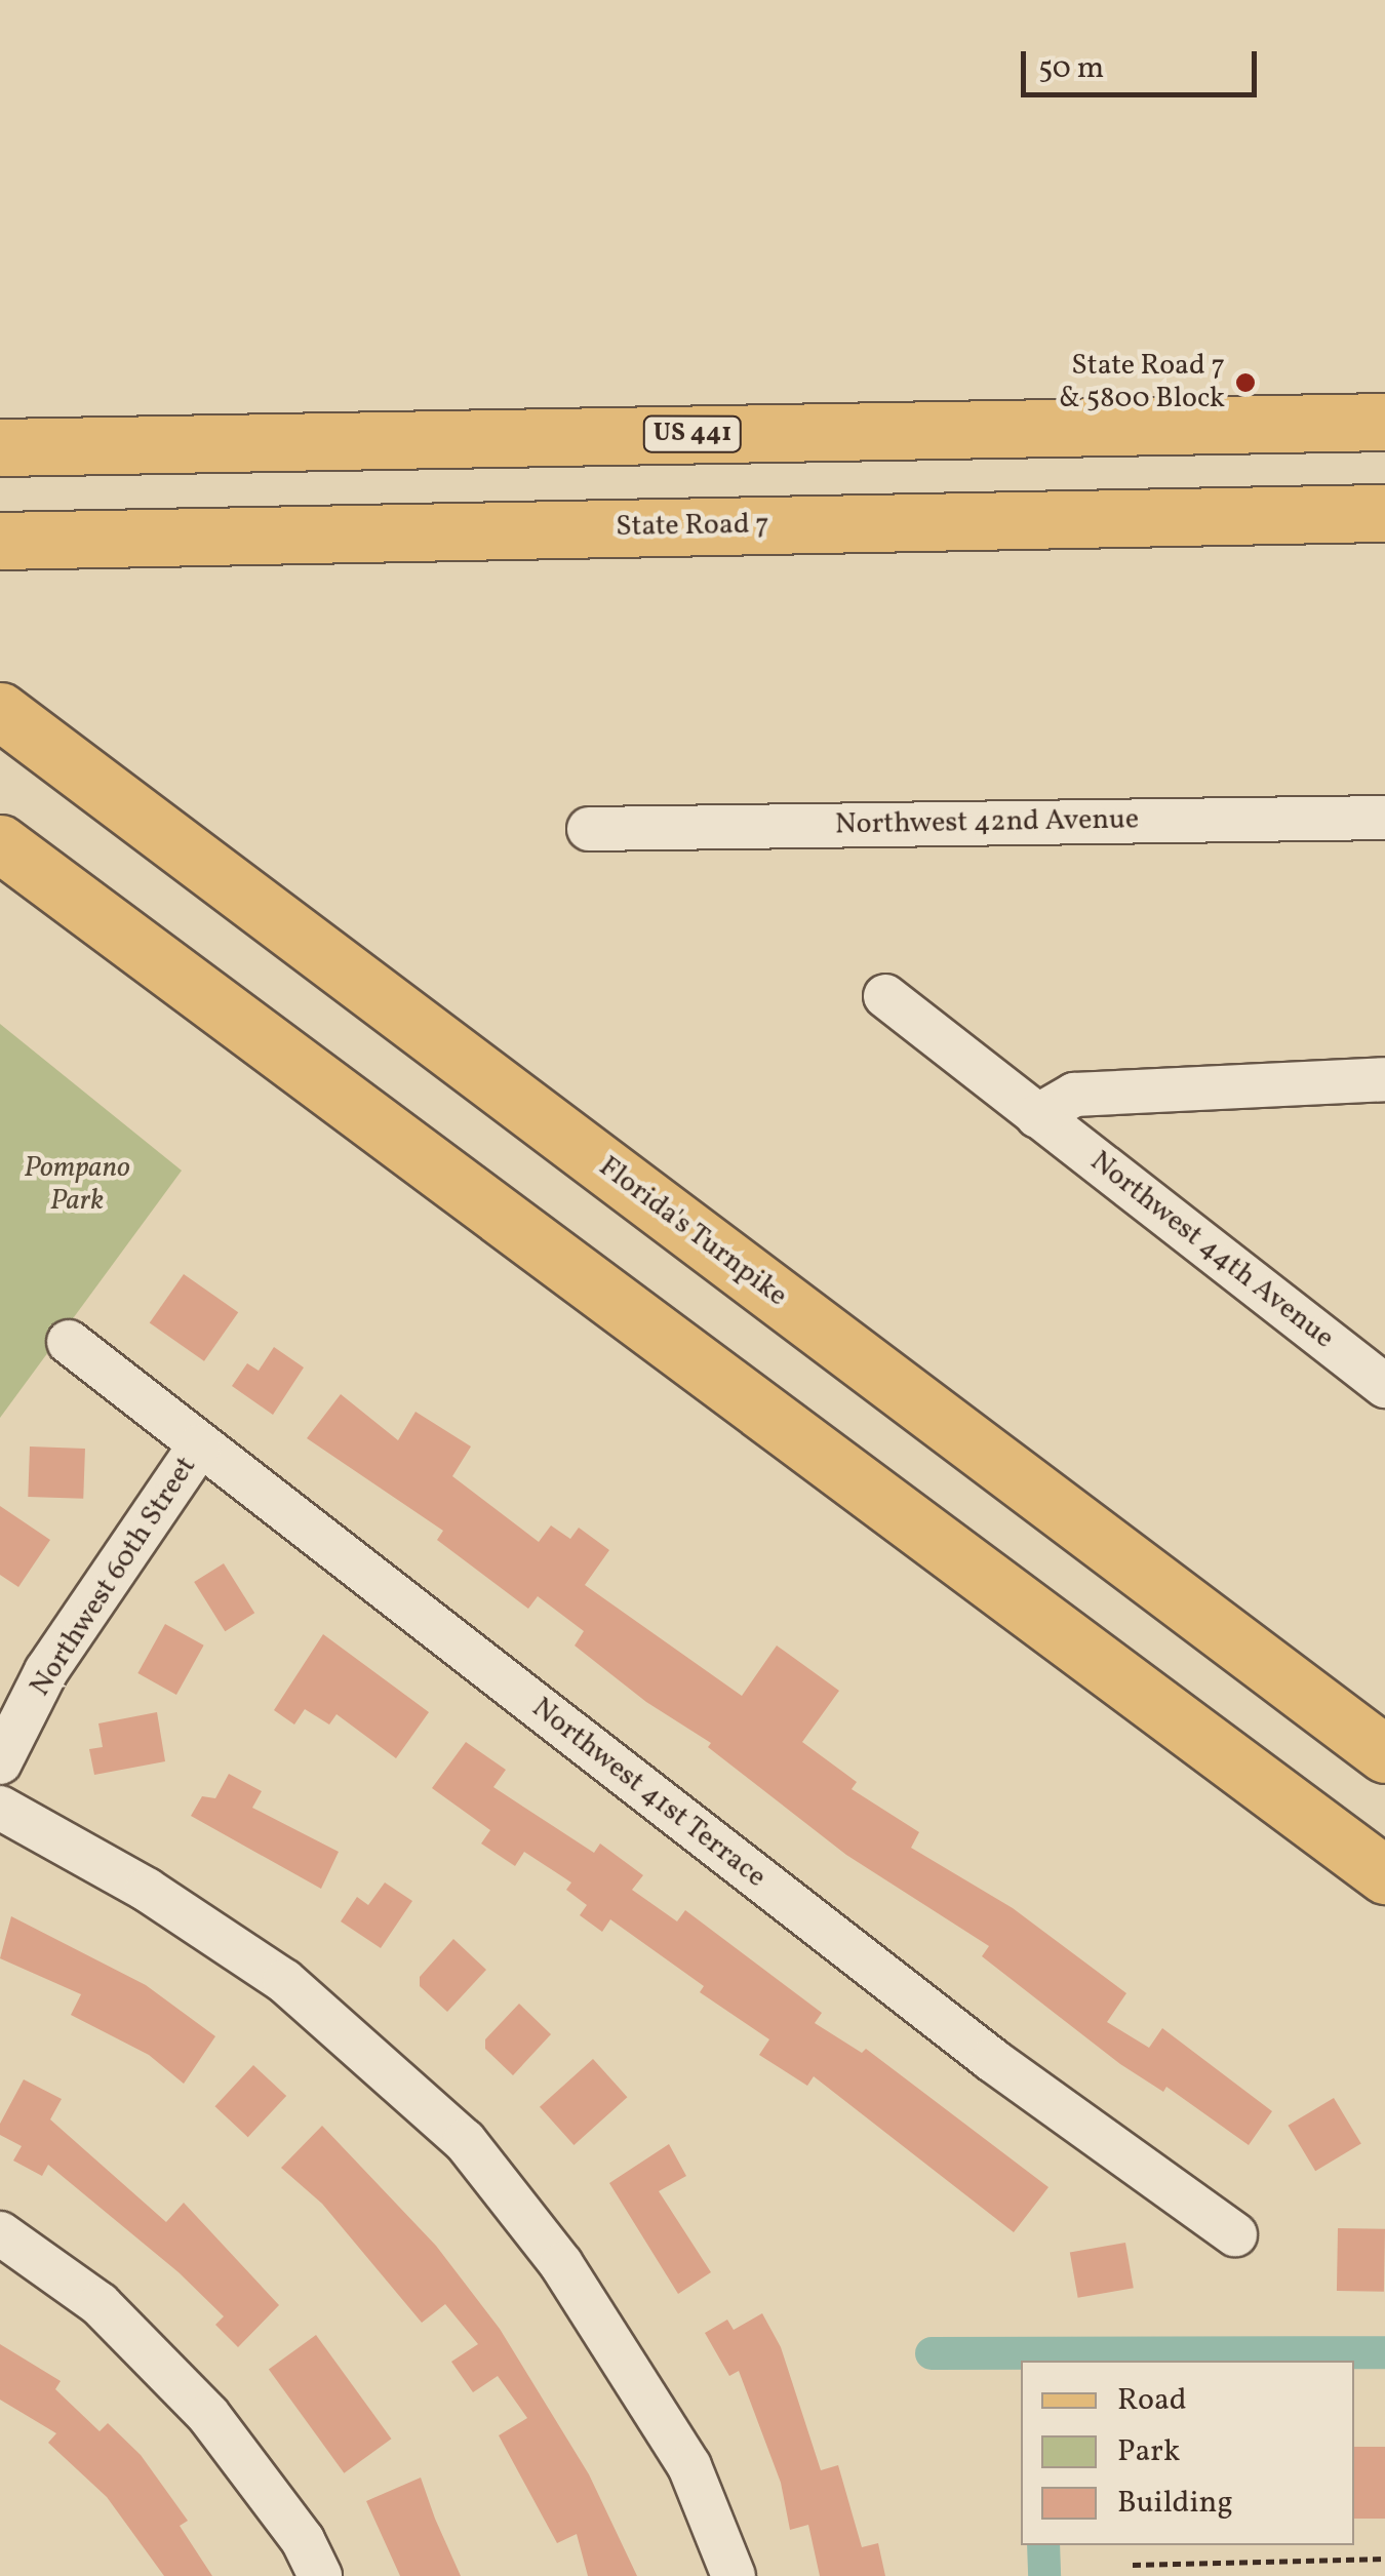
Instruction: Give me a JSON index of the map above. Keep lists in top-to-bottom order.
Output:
{
  "streets": {
    "main road": ["US 441", "State Road 7", "Florida's Turnpike"],
    "street": [
      "Northwest 42nd Avenue",
      "Northwest 44th Avenue",
      "Northwest 60th Street",
      "Northwest 41st Terrace"
    ]
  },
  "crossings": [
    ["Northwest 60th Street", "Northwest 41st Terrace"]
  ],
  "parks": ["Pompano Park"],
  "places": ["State Road 7 & 5800 Block"],
  "legend": ["Road", "Park", "Building"],
  "scale_bar": "50 m"
}
